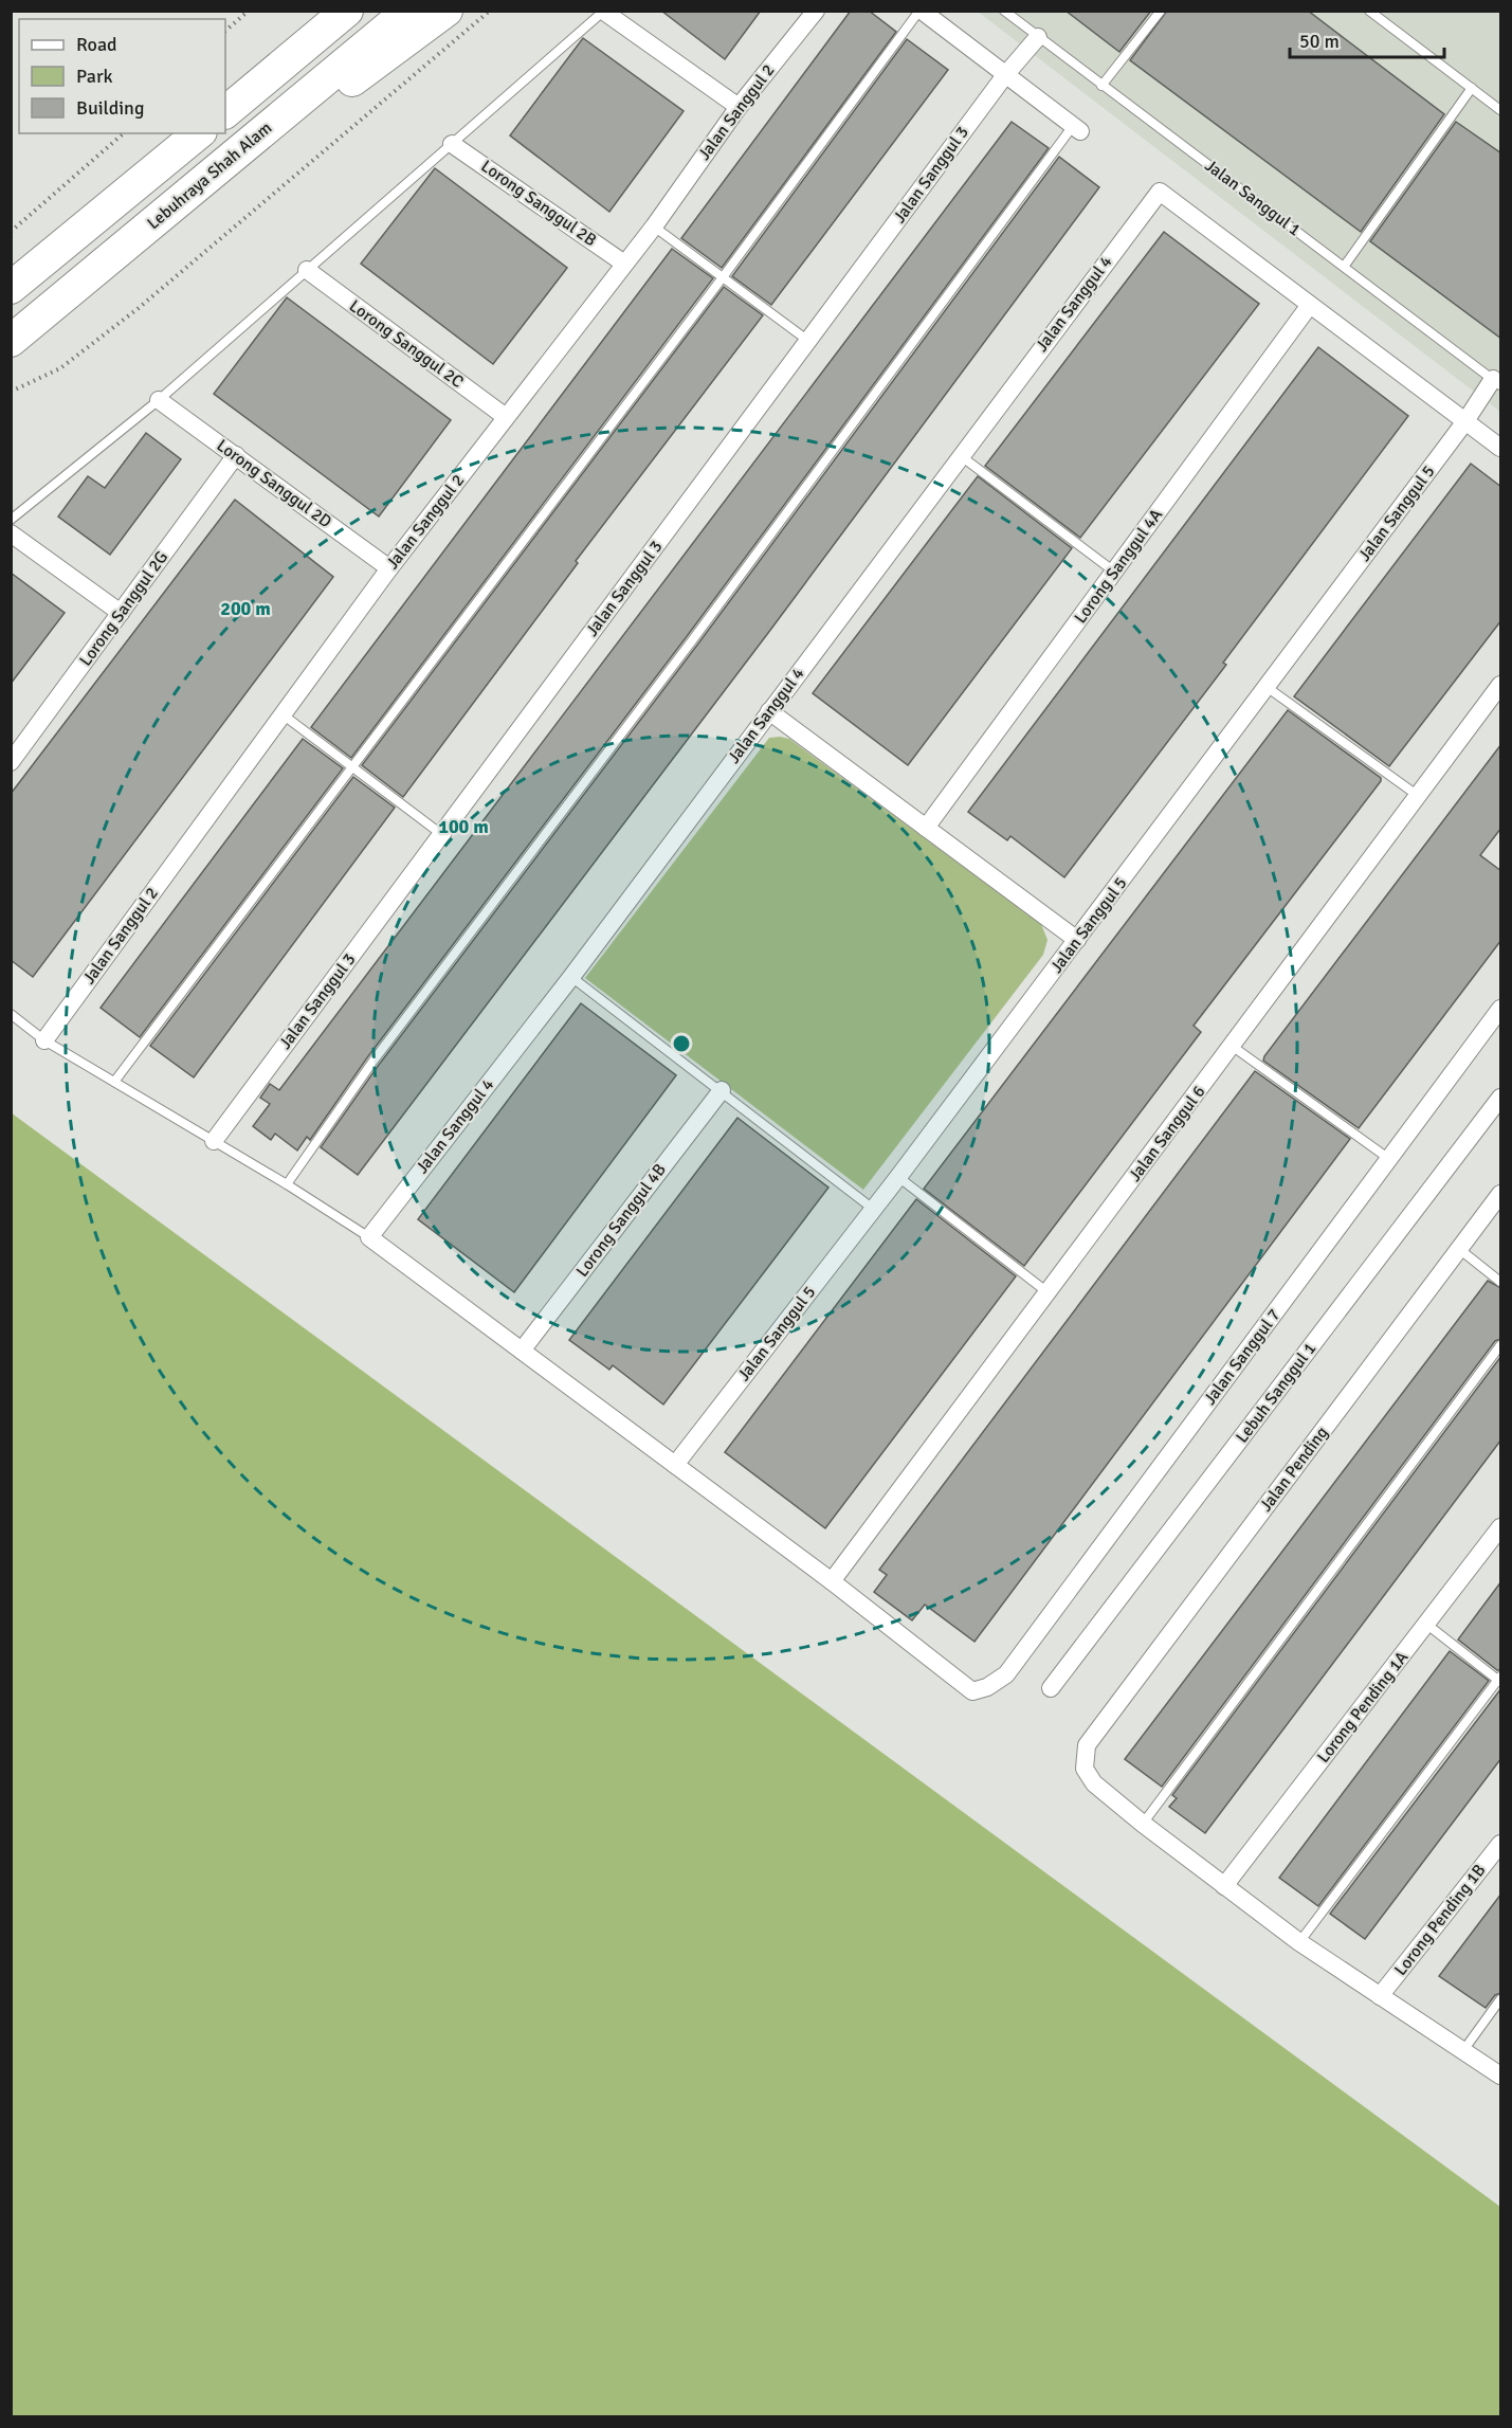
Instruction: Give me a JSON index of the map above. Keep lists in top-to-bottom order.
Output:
{
  "streets": {
    "highway": ["Lebuhraya Shah Alam"],
    "street": [
      "Jalan Sanggul 2",
      "Jalan Sanggul 3",
      "Lorong Sanggul 2B",
      "Jalan Sanggul 4",
      "Lorong Sanggul 2C",
      "Lorong Sanggul 2D",
      "Jalan Sanggul 5",
      "Lorong Sanggul 4A",
      "Lorong Sanggul 2G",
      "Jalan Sanggul 6",
      "Lorong Sanggul 4B",
      "Jalan Sanggul 7",
      "Lebuh Sanggul 1",
      "Jalan Pending",
      "Lorong Pending 1A",
      "Lorong Pending 1B"
    ],
    "lane": ["Jalan Sanggul 1"]
  },
  "crossings": [
    ["Jalan Sanggul 2", "Lorong Sanggul 2B"],
    ["Jalan Sanggul 2", "Lorong Sanggul 2C"],
    ["Jalan Sanggul 2", "Lorong Sanggul 2D"],
    ["Jalan Sanggul 3", "Jalan Sanggul 1"],
    ["Jalan Sanggul 1", "Jalan Sanggul 5"],
    ["Jalan Sanggul 4", "Lorong Sanggul 4A"],
    ["Lorong Sanggul 2D", "Lorong Sanggul 2G"],
    ["Jalan Sanggul 6", "Jalan Sanggul 7"]
  ],
  "legend": ["Road", "Park", "Building"],
  "scale_bar": "50 m",
  "rings": ["200 m", "100 m"]
}
